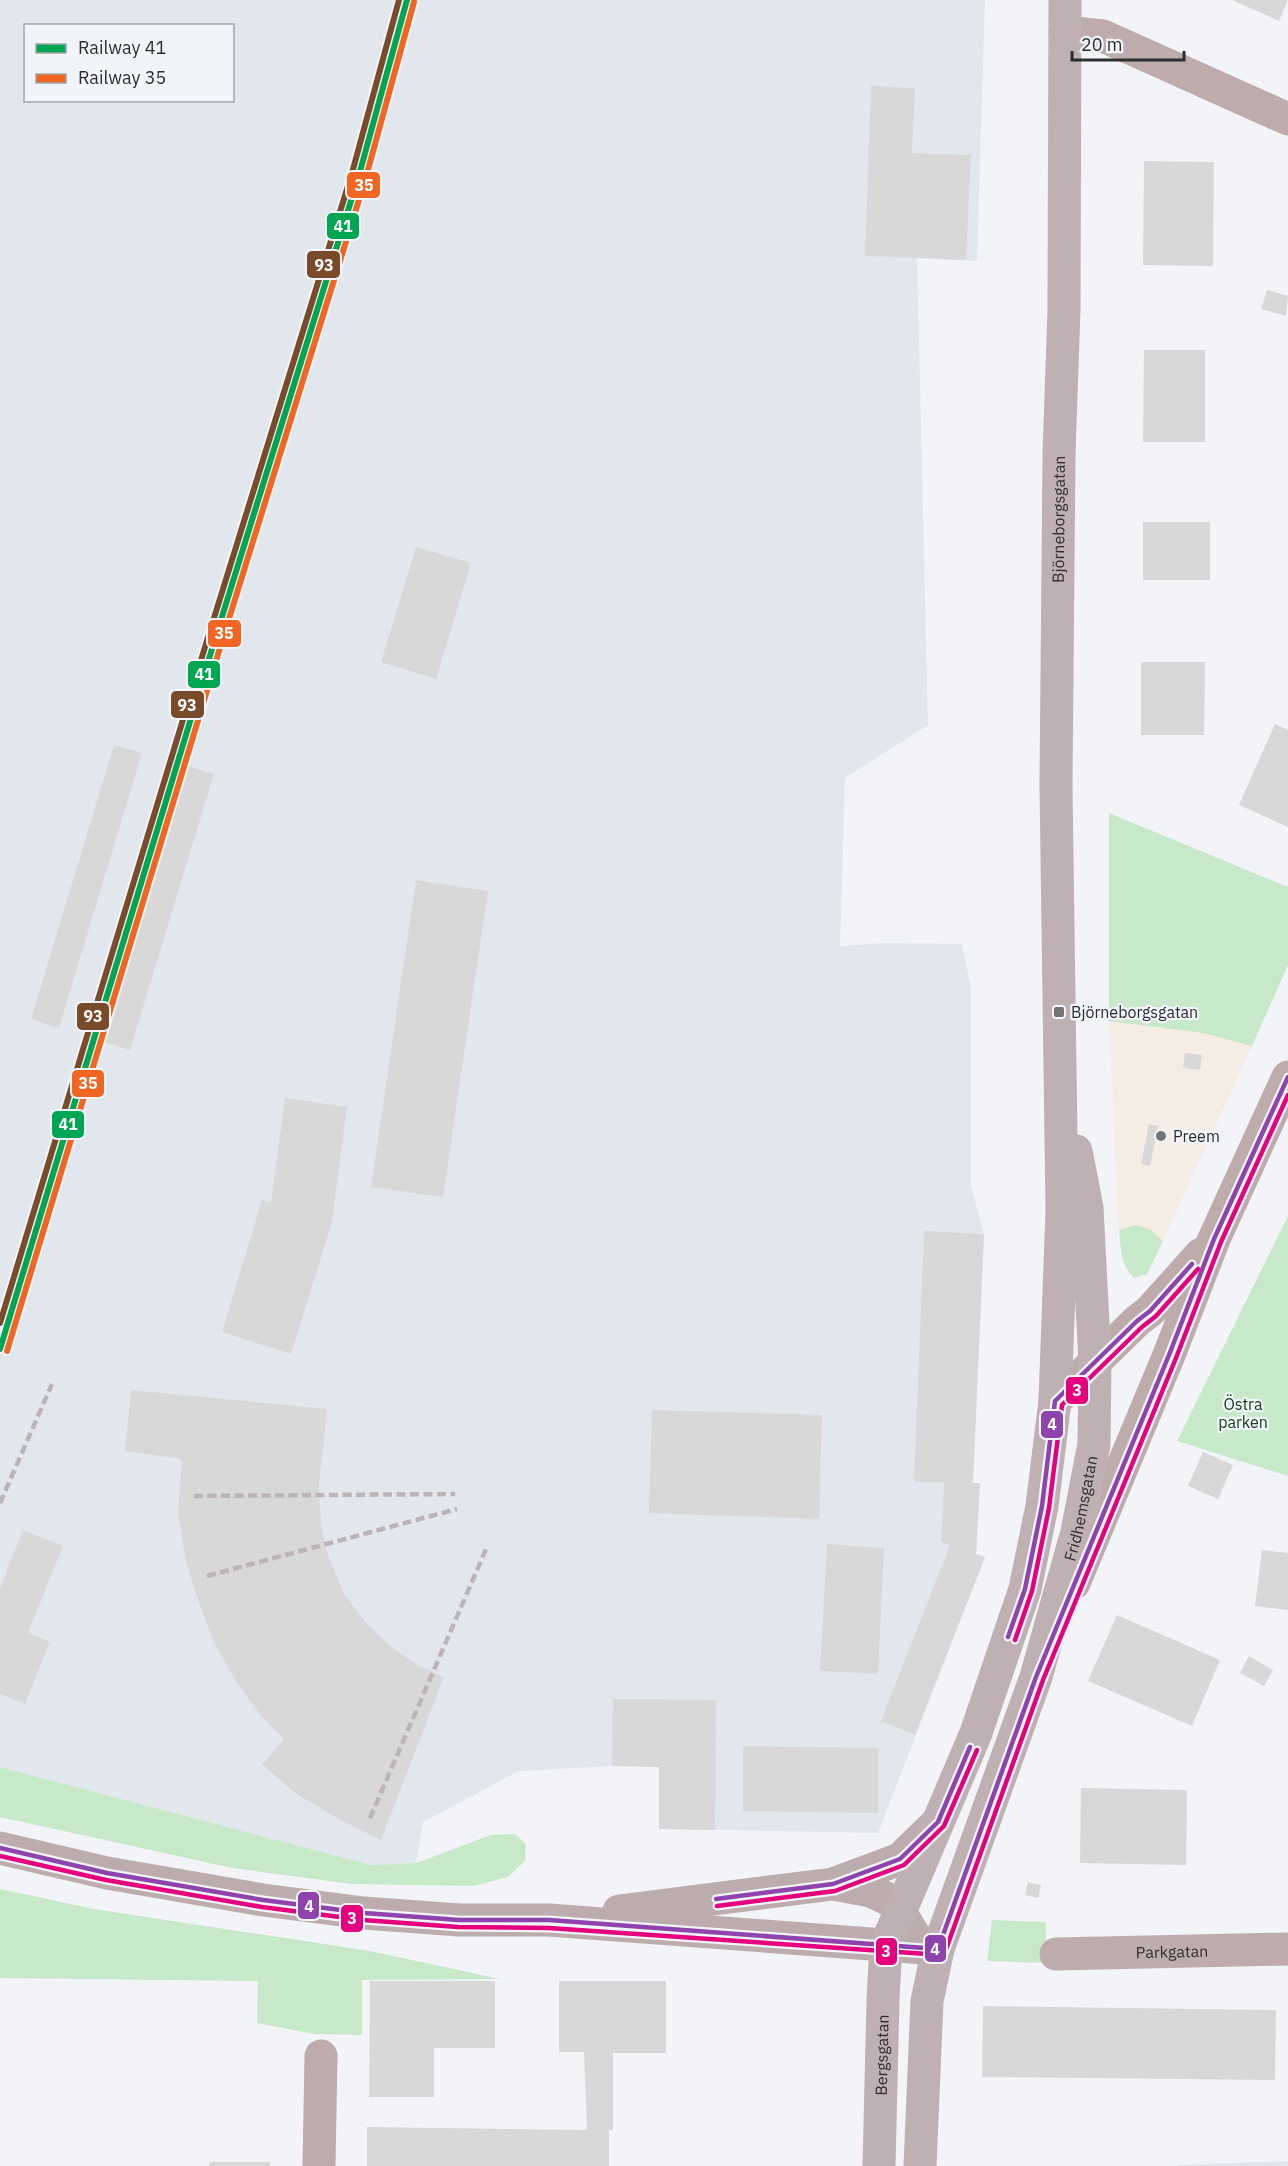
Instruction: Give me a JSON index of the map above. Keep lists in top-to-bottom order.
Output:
{
  "streets": {
    "highway": ["Björneborgsgatan", "Fridhemsgatan", "Bergsgatan"],
    "street": ["Parkgatan"]
  },
  "crossings": [
    ["Björneborgsgatan", "Fridhemsgatan"]
  ],
  "parks": ["Östra parken"],
  "places": {
    "transit": ["Björneborgsgatan"],
    "other": ["Preem"]
  },
  "lines": [
    "rail line 41",
    "transit line 93",
    "rail line 35",
    "transit line 4",
    "transit line 3"
  ],
  "legend": ["Railway 41", "Railway 35"],
  "scale_bar": "20 m"
}
